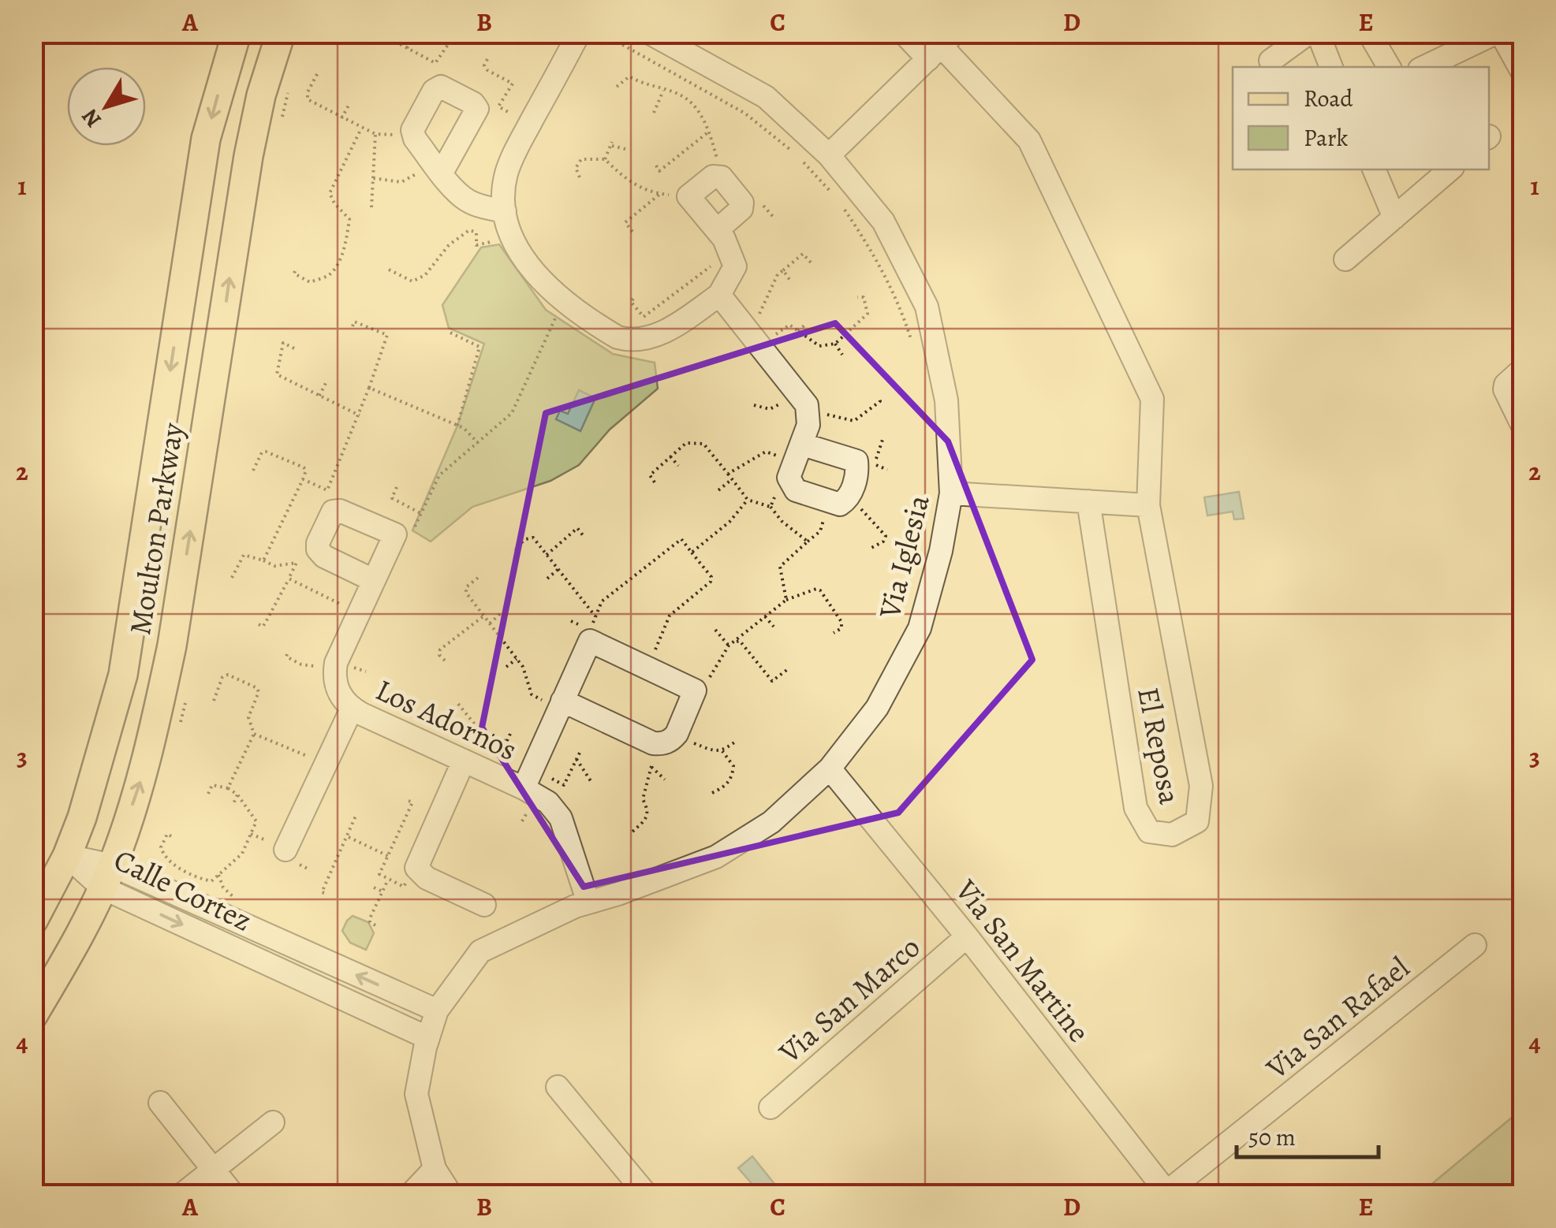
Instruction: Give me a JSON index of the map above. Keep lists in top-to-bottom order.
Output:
{
  "streets": {
    "main road": ["Moulton Parkway"],
    "street": [
      "Via Iglesia",
      "Los Adornos",
      "El Reposa",
      "Calle Cortez",
      "Via San Martine",
      "Via San Marco",
      "Via San Rafael"
    ]
  },
  "crossings": [
    ["Moulton Parkway", "Calle Cortez"],
    ["Via Iglesia", "Los Adornos"],
    ["Via Iglesia", "Calle Cortez"],
    ["Via Iglesia", "Via San Martine"],
    ["Via San Martine", "Via San Marco"],
    ["Via San Martine", "Via San Rafael"]
  ],
  "legend": ["Road", "Park"],
  "scale_bar": "50 m",
  "north": "bottom left",
  "grid": {
    "columns": [
      "A",
      "B",
      "C",
      "D",
      "E"
    ],
    "rows": [
      "1",
      "2",
      "3",
      "4"
    ]
  }
}
